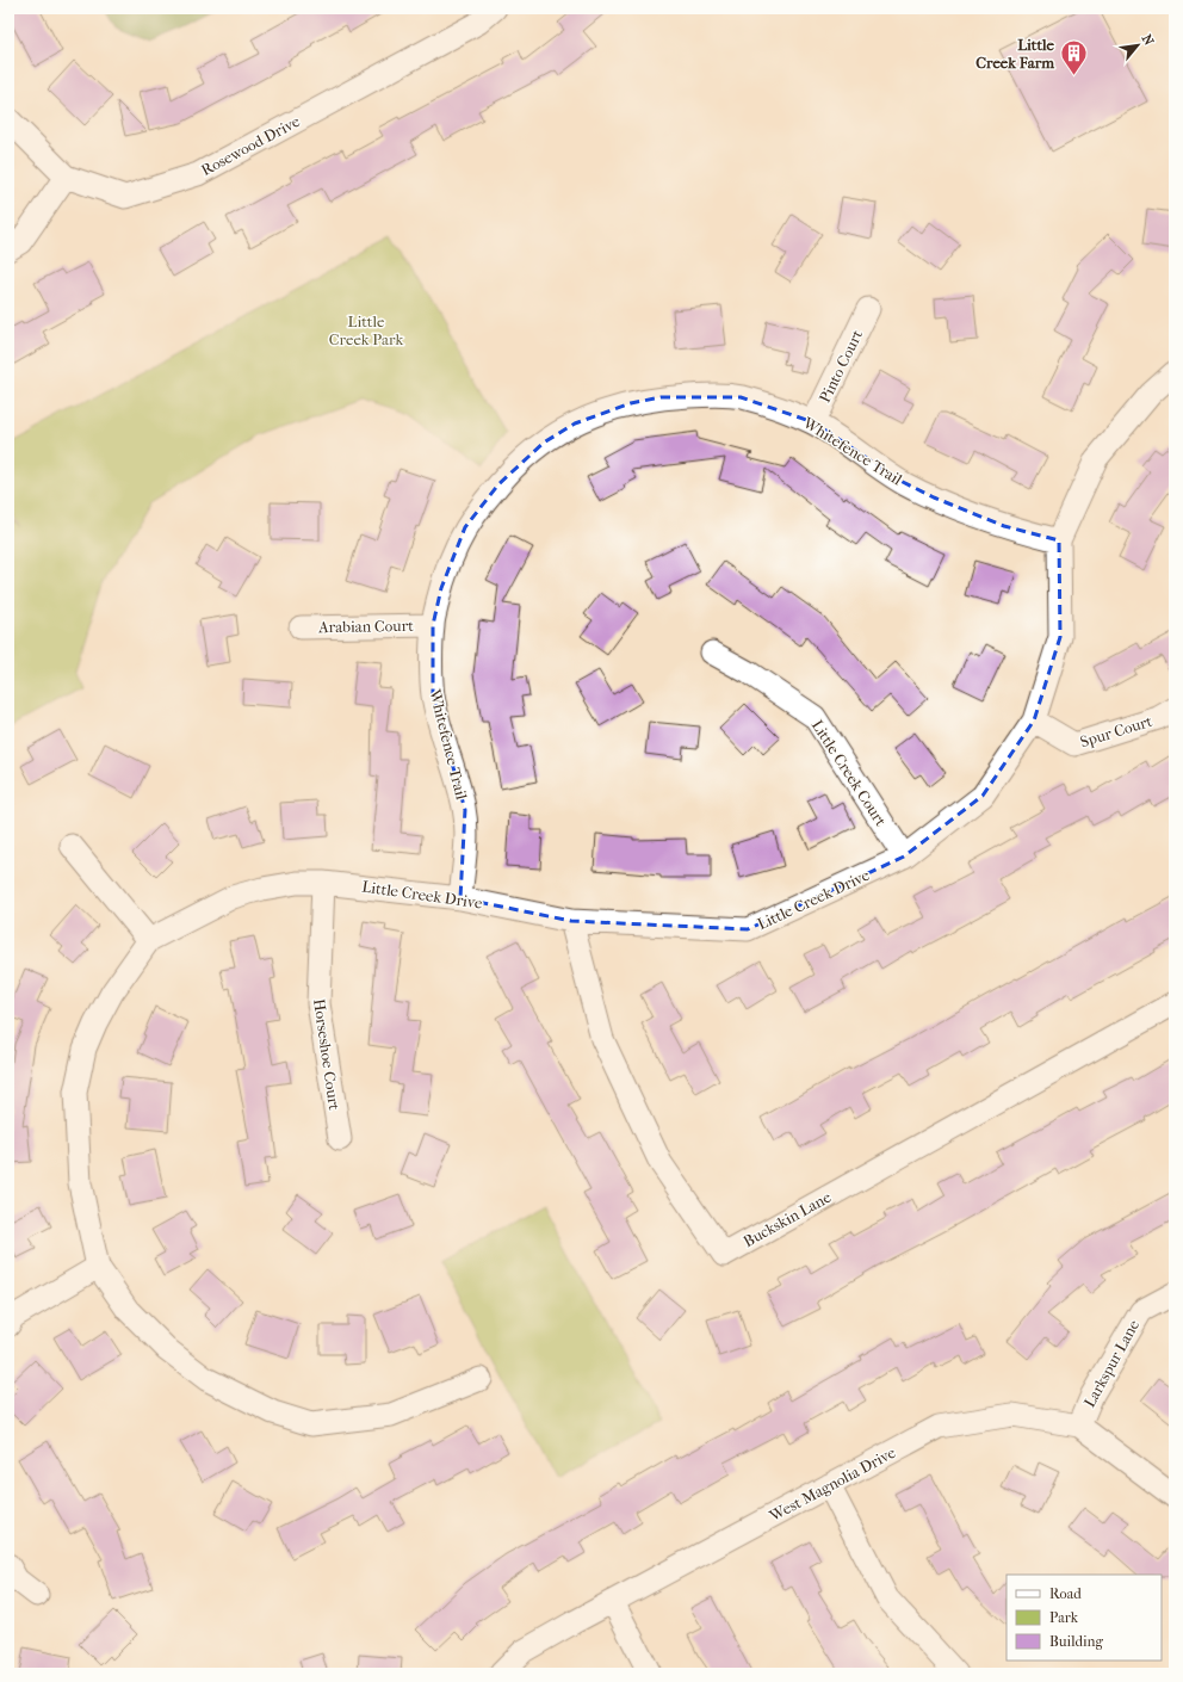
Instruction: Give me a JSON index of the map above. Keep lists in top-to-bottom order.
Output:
{
  "streets": {
    "street": [
      "Rosewood Drive",
      "Pinto Court",
      "Whitefence Trail",
      "Arabian Court",
      "Spur Court",
      "Little Creek Court",
      "Little Creek Drive",
      "Horseshoe Court",
      "Buckskin Lane",
      "Larkspur Lane",
      "West Magnolia Drive"
    ]
  },
  "crossings": [
    ["Pinto Court", "Whitefence Trail"],
    ["Whitefence Trail", "Arabian Court"],
    ["Whitefence Trail", "Little Creek Drive"],
    ["Spur Court", "Little Creek Drive"],
    ["Little Creek Court", "Little Creek Drive"],
    ["Little Creek Drive", "Horseshoe Court"],
    ["Little Creek Drive", "Buckskin Lane"],
    ["Larkspur Lane", "West Magnolia Drive"]
  ],
  "parks": ["Little Creek Park"],
  "places": {
    "building": ["Little Creek Farm"]
  },
  "legend": ["Road", "Park", "Building"],
  "north": "top right"
}
